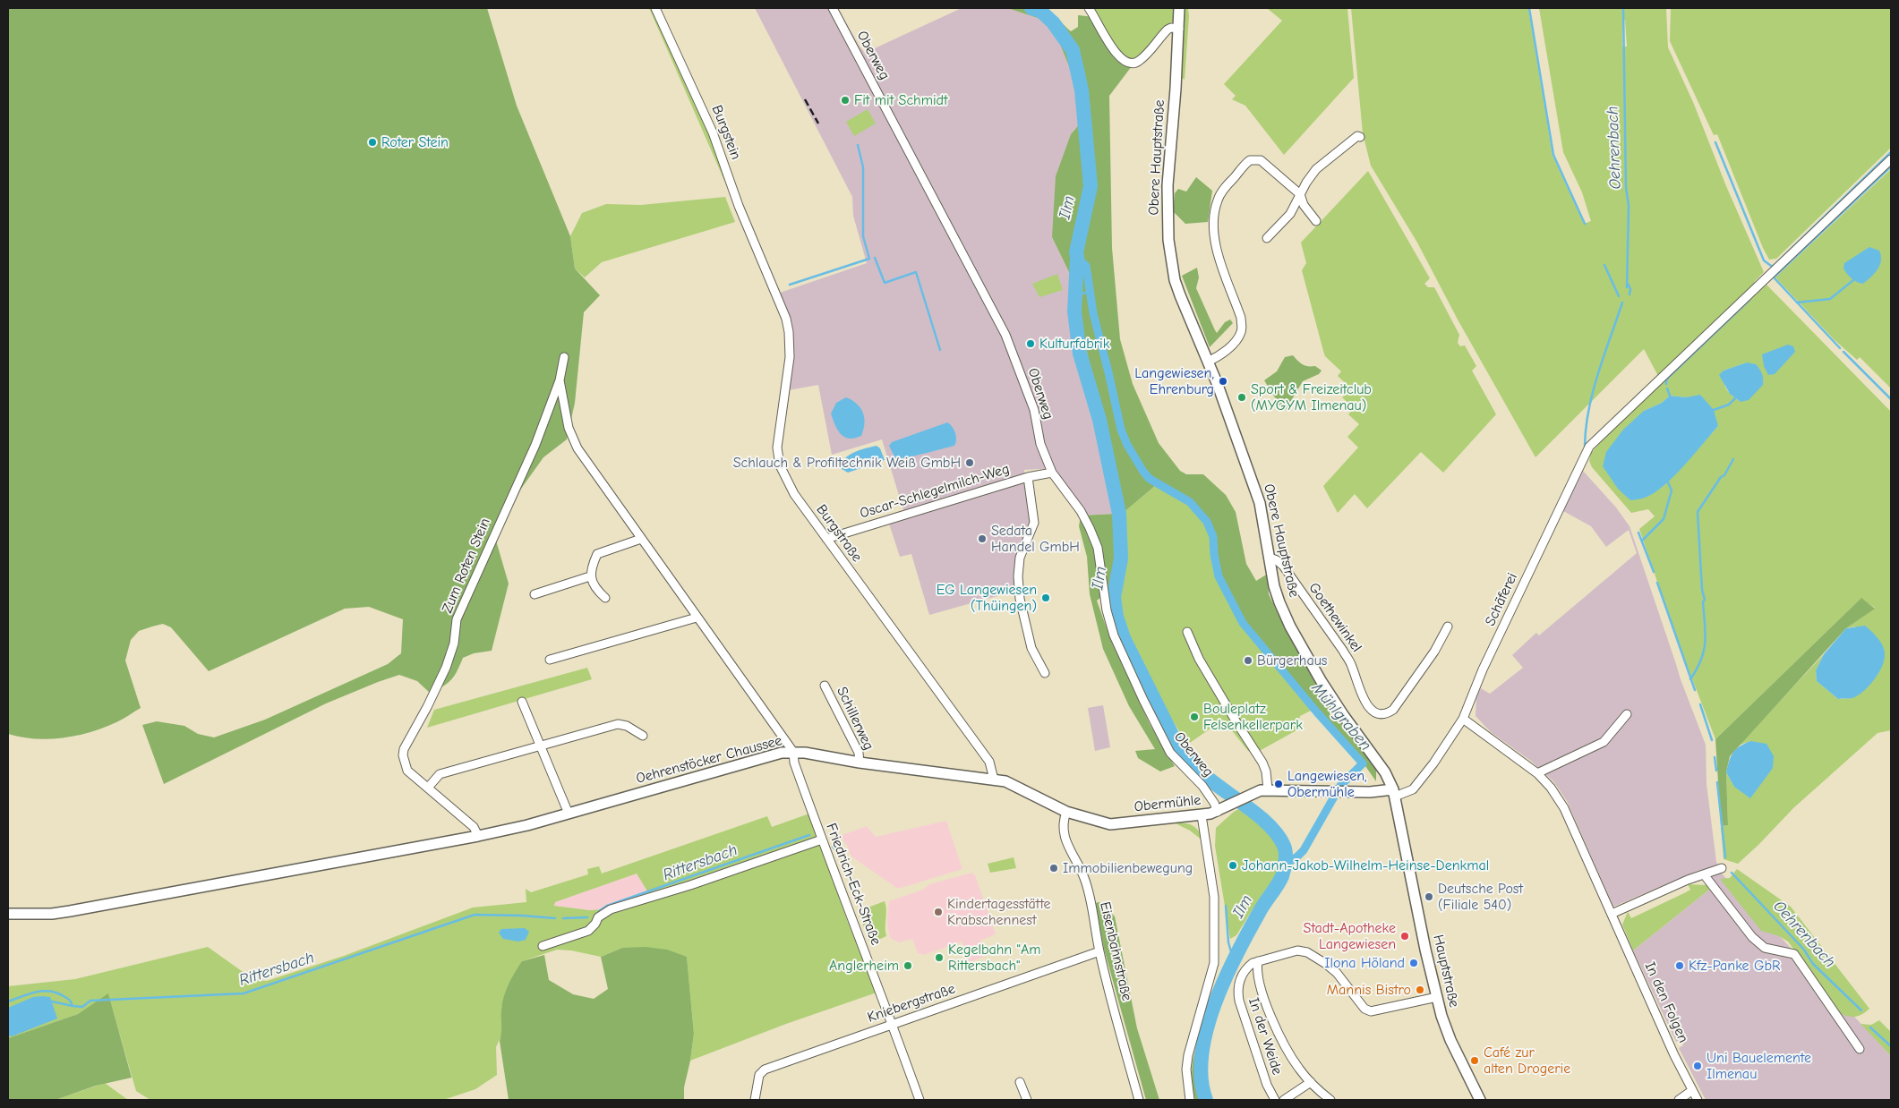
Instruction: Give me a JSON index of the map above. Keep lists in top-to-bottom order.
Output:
{
  "streets": {
    "street": [
      "Oberweg",
      "Burgstein",
      "Obere Hauptstraße",
      "Oscar-Schlegelmilch-Weg",
      "Burgstraße",
      "Zum Roten Stein",
      "Schäferei",
      "Goethewinkel",
      "Schillerweg",
      "Oehrenstöcker Chaussee",
      "Obermühle",
      "Friedrich-Eck-Straße",
      "Eisenbahnstraße",
      "Hauptstraße",
      "In den Folgen",
      "Kniebergstraße",
      "In der Weide"
    ]
  },
  "crossings": [
    ["Oberweg", "Oscar-Schlegelmilch-Weg"],
    ["Oberweg", "Obermühle"],
    ["Burgstein", "Burgstraße"],
    ["Obere Hauptstraße", "Schäferei"],
    ["Obere Hauptstraße", "Goethewinkel"],
    ["Obere Hauptstraße", "Obermühle"],
    ["Obere Hauptstraße", "Hauptstraße"],
    ["Oscar-Schlegelmilch-Weg", "Burgstraße"],
    ["Burgstraße", "Oehrenstöcker Chaussee"],
    ["Zum Roten Stein", "Oehrenstöcker Chaussee"],
    ["Zum Roten Stein", "Friedrich-Eck-Straße"],
    ["Schäferei", "Obermühle"],
    ["Schäferei", "Hauptstraße"],
    ["Schäferei", "In den Folgen"],
    ["Schillerweg", "Oehrenstöcker Chaussee"],
    ["Oehrenstöcker Chaussee", "Obermühle"],
    ["Oehrenstöcker Chaussee", "Friedrich-Eck-Straße"],
    ["Oehrenstöcker Chaussee", "Eisenbahnstraße"],
    ["Obermühle", "Hauptstraße"],
    ["Friedrich-Eck-Straße", "Kniebergstraße"],
    ["Eisenbahnstraße", "Kniebergstraße"]
  ],
  "water": [
    "Oehrenbach",
    "Ilm",
    "Mühlgraben",
    "Rittersbach"
  ],
  "places": [
    "Fit mit Schmidt",
    "Roter Stein",
    "Kulturfabrik",
    "Langewiesen, Ehrenburg",
    "Sport & Freizeitclub (MYGYM Ilmenau)",
    "Schlauch & Profiltechnik Weiß GmbH",
    "Sedata Handel GmbH",
    "EG Langewiesen (Thüingen)",
    "Bürgerhaus",
    "Bouleplatz Felsenkellerpark",
    "Langewiesen, Obermühle",
    "Johann-Jakob-Wilhelm-Heinse-Denkmal",
    "Immobilienbewegung",
    "Deutsche Post (Filiale 540)",
    "Kindertagesstätte Krabschennest",
    "Stadt-Apotheke Langewiesen",
    "Kegelbahn \"Am Rittersbach\"",
    "Ilona Höland",
    "Anglerheim",
    "Kfz-Panke GbR",
    "Mannis Bistro",
    "Café zur alten Drogerie",
    "Uni Bauelemente Ilmenau"
  ]
}
